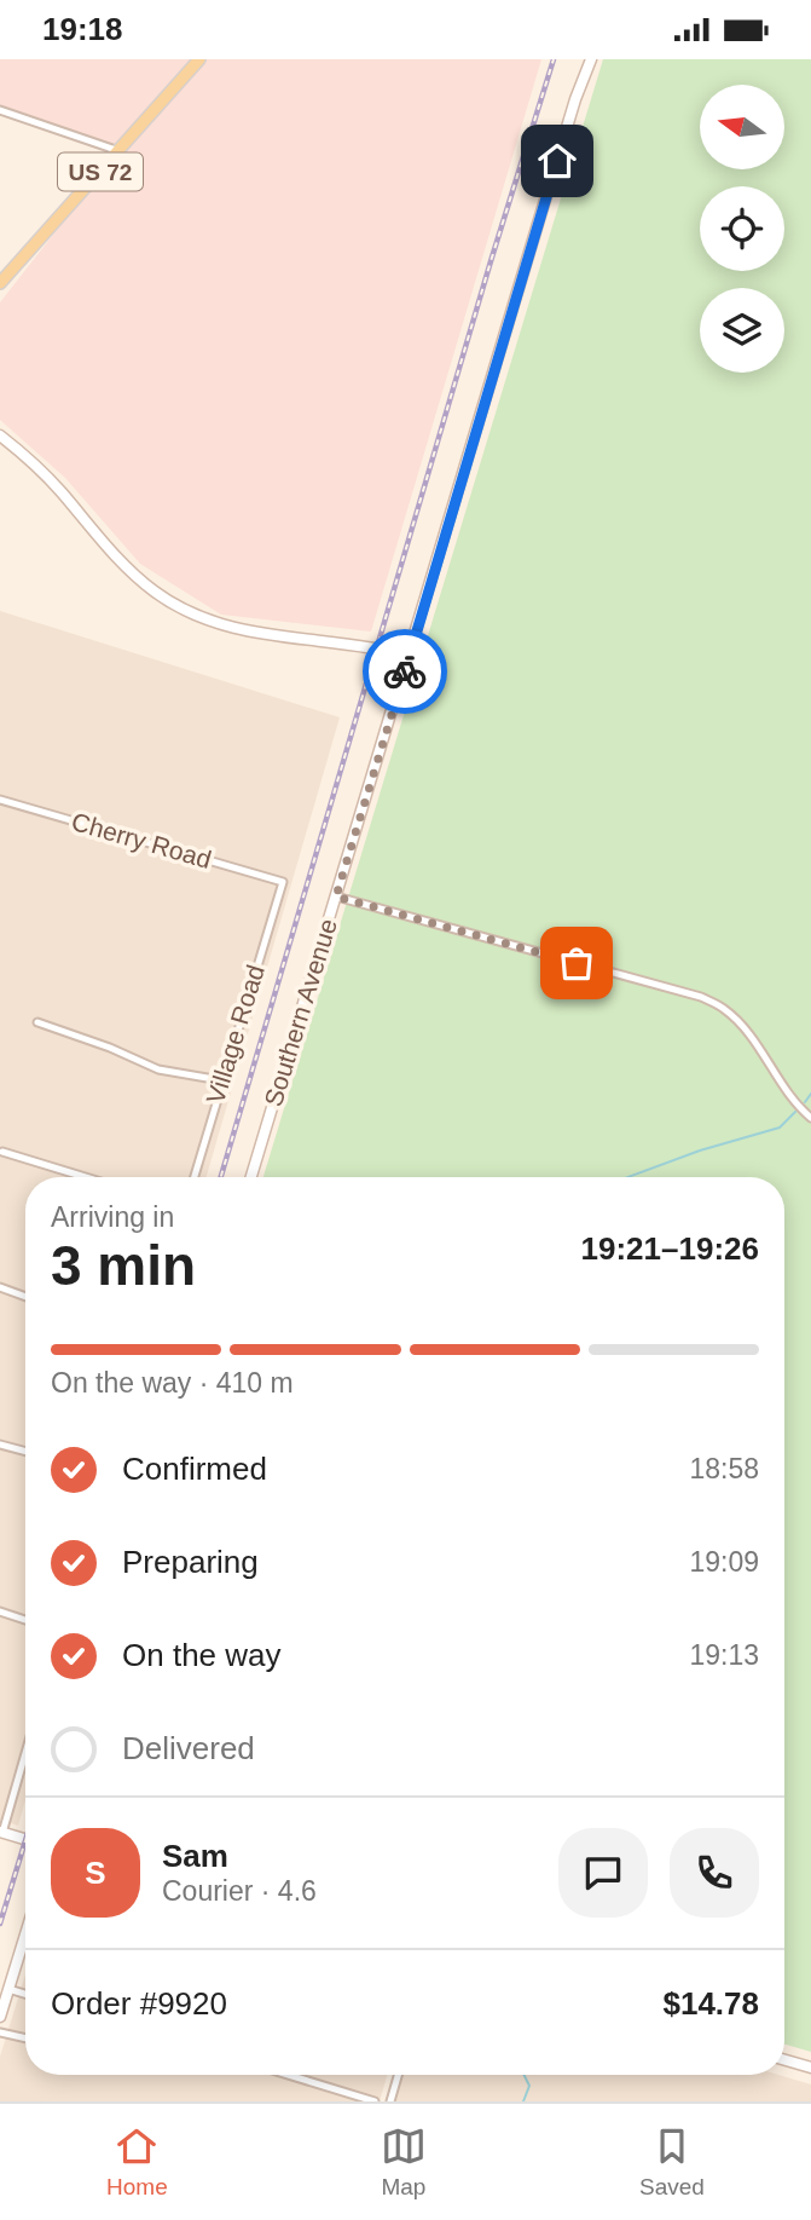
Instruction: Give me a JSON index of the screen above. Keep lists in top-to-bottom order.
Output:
{
  "streets": {
    "main road": ["US 72"],
    "street": ["Cherry Road", "Southern Avenue", "Village Road"]
  },
  "crossings": [
    ["Cherry Road", "Village Road"]
  ],
  "north": "left",
  "page": {
    "status": "19:18",
    "heading": ["3 min", "Arriving in", "19:21–19:26"],
    "panel": [
      "Sam",
      "Courier · 4.6",
      "Order #9920",
      "$14.78"
    ],
    "bar": "On the way · 410 m",
    "list": [
      ["Confirmed", "18:58"],
      ["Preparing", "19:09"],
      ["On the way", "19:13"],
      "Delivered"
    ],
    "round": "S",
    "tabs": ["Home", "Map", "Saved"]
  }
}
